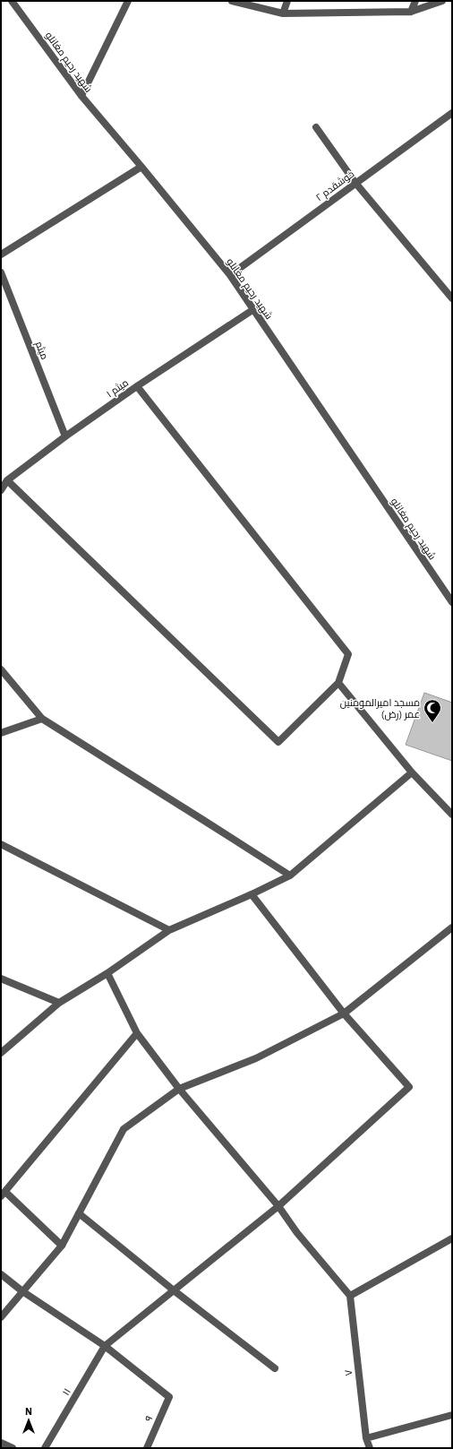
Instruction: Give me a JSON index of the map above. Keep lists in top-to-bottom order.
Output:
{
  "streets": {
    "street": [
      "شهید رحیم مغانلو",
      "۲ خوشقدم",
      "میثم",
      "۱ میثم",
      "۷",
      "۱۱",
      "۹"
    ]
  },
  "crossings": [
    ["شهید رحیم مغانلو", "۲ خوشقدم"],
    ["شهید رحیم مغانلو", "۱ میثم"],
    ["میثم", "۱ میثم"],
    ["۱۱", "۹"]
  ],
  "places": {
    "mosque": ["مسجد امیرالمومنین عمر (رض)"]
  },
  "north": "top"
}
